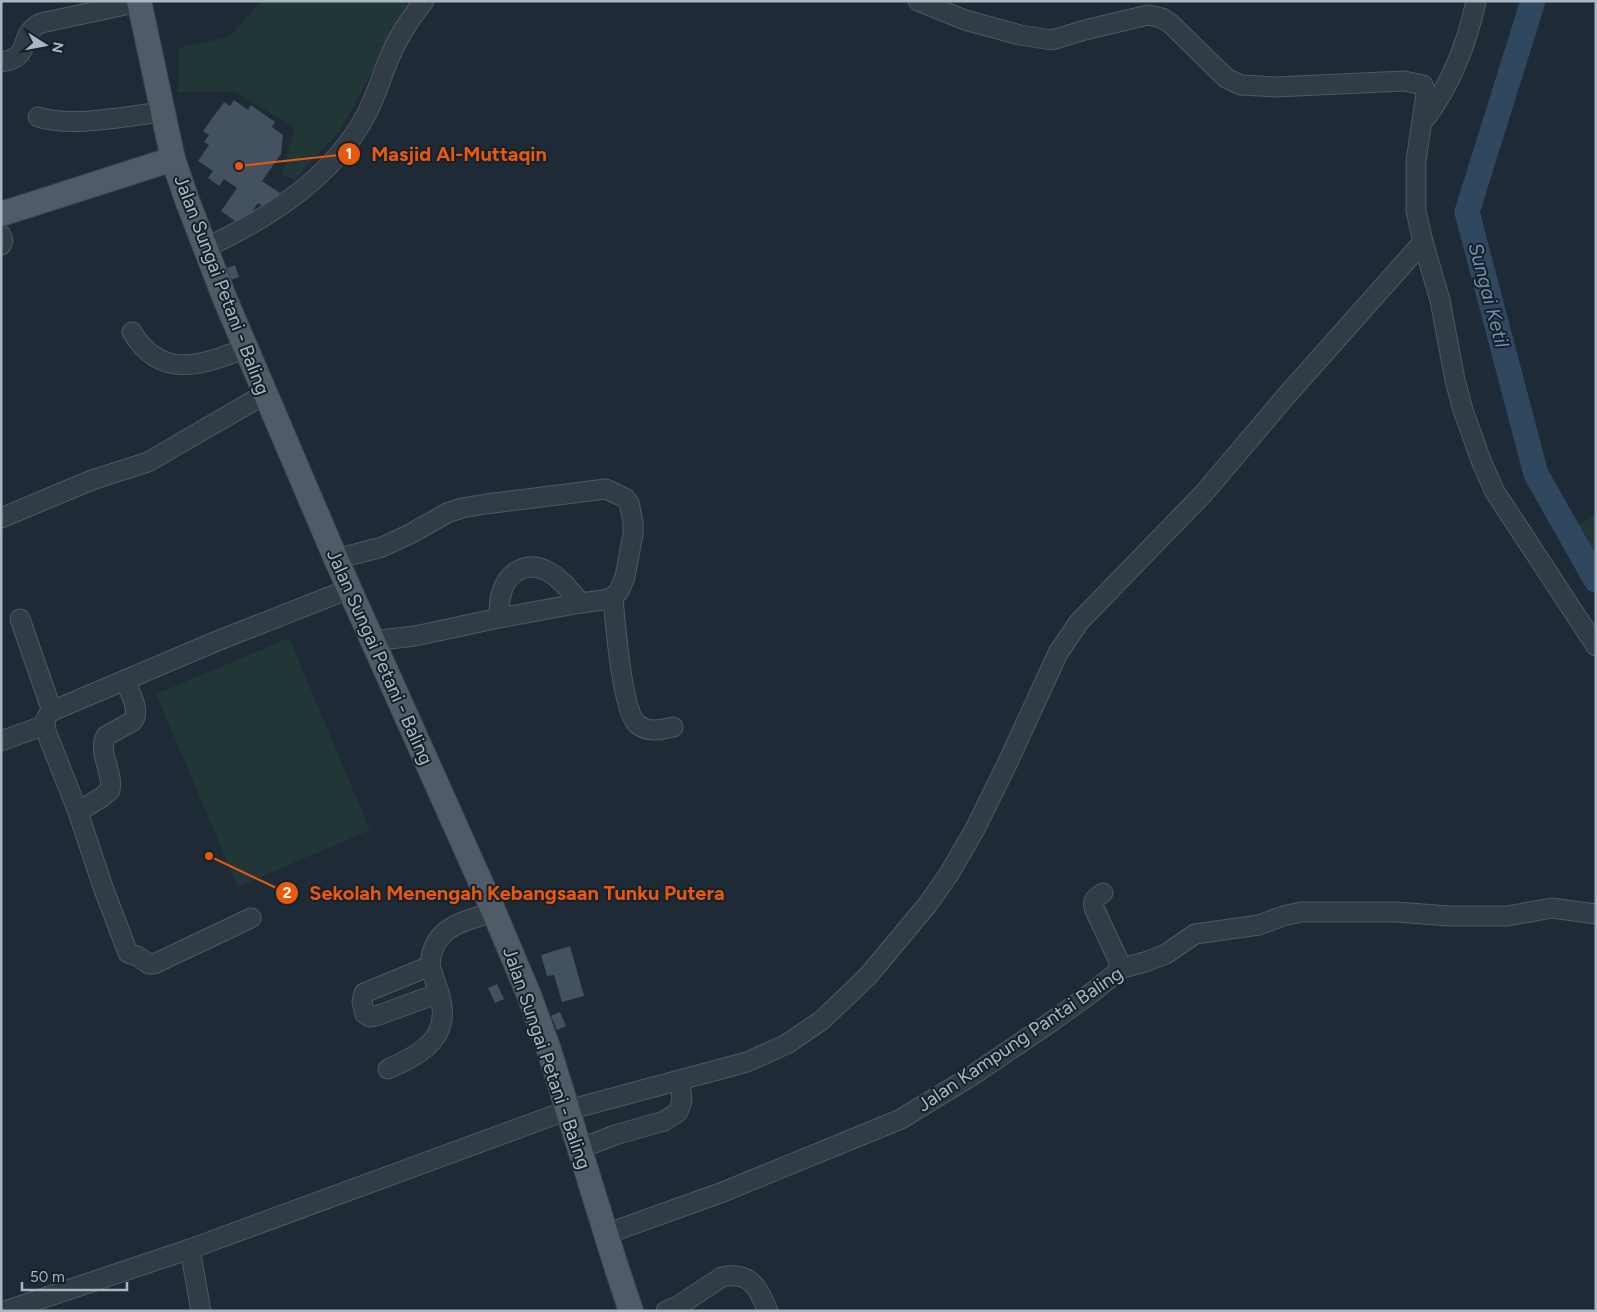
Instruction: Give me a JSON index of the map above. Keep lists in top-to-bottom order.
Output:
{
  "streets": {
    "main road": ["Jalan Sungai Petani - Baling"],
    "street": ["Jalan Kampung Pantai Baling"]
  },
  "crossings": [
    ["Jalan Sungai Petani - Baling", "Jalan Kampung Pantai Baling"]
  ],
  "water": ["Sungai Ketil"],
  "places": ["Masjid Al-Muttaqin", "Sekolah Menengah Kebangsaan Tunku Putera"],
  "scale_bar": "50 m",
  "north": "right"
}
